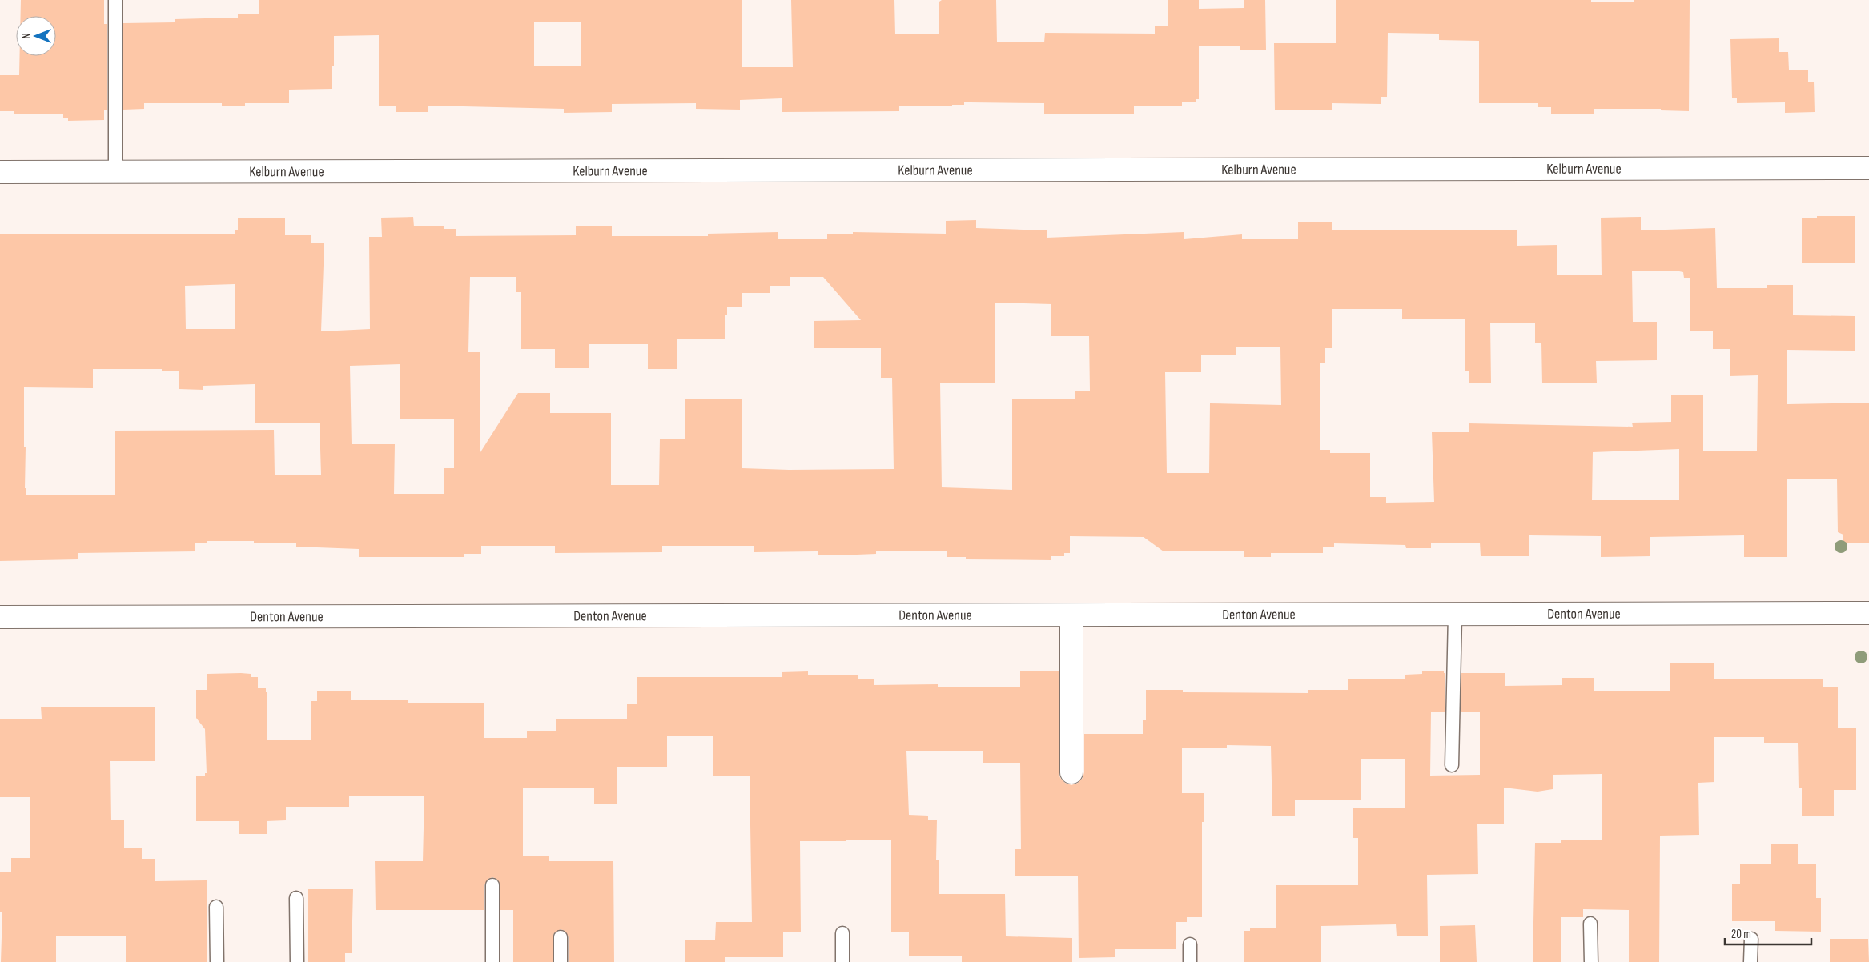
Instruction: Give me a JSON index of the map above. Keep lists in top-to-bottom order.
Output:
{
  "streets": {
    "street": ["Kelburn Avenue", "Denton Avenue"]
  },
  "scale_bar": "20 m",
  "north": "left"
}
